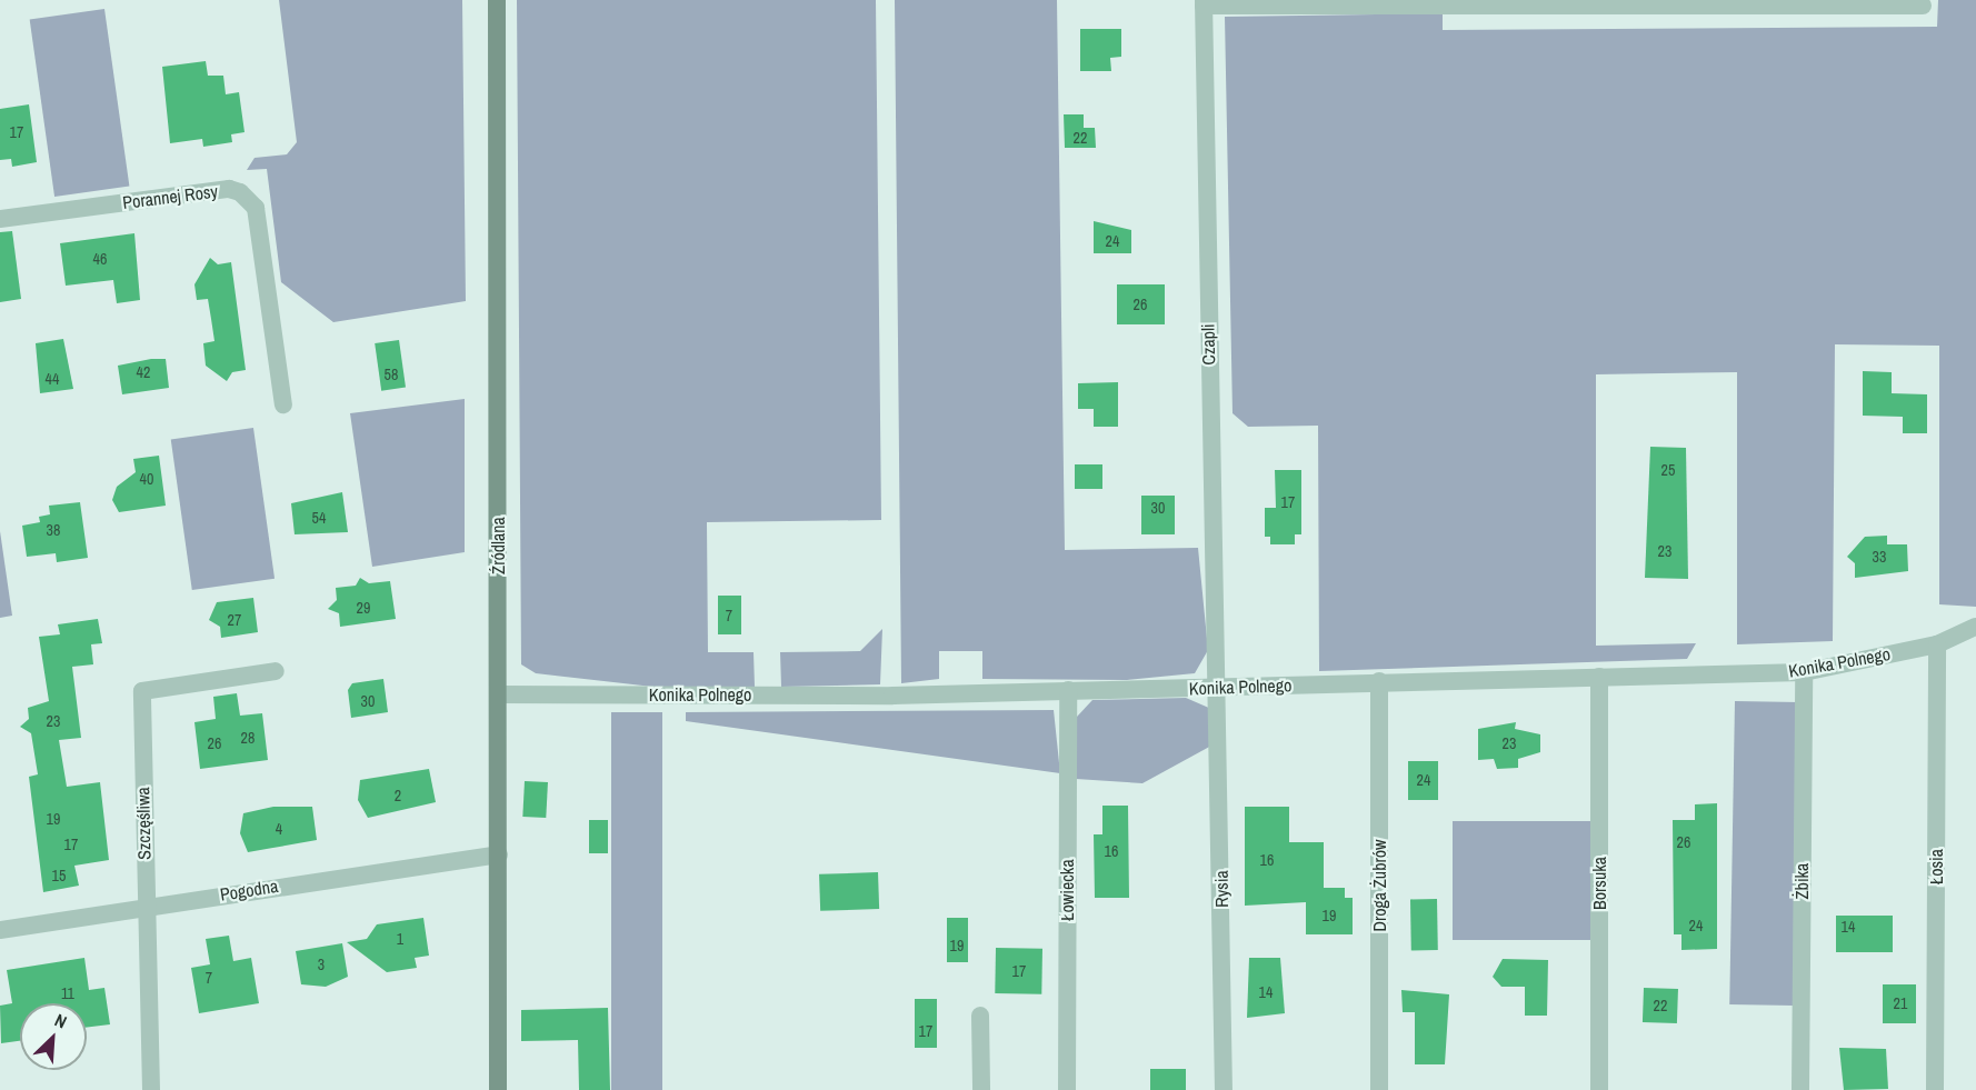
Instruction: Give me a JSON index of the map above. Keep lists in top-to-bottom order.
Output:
{
  "streets": {
    "main road": ["Źródlana"],
    "street": [
      "Porannej Rosy",
      "Czapli",
      "Konika Polnego",
      "Szczęśliwa",
      "Łosia",
      "Żbika",
      "Borsuka",
      "Droga Żubrów",
      "Rysia",
      "Pogodna",
      "Łowiecka"
    ]
  },
  "crossings": [
    ["Czapli", "Konika Polnego"],
    ["Czapli", "Rysia"],
    ["Źródlana", "Konika Polnego"],
    ["Źródlana", "Pogodna"],
    ["Konika Polnego", "Łosia"],
    ["Konika Polnego", "Żbika"],
    ["Konika Polnego", "Borsuka"],
    ["Konika Polnego", "Droga Żubrów"],
    ["Konika Polnego", "Rysia"],
    ["Konika Polnego", "Łowiecka"],
    ["Szczęśliwa", "Pogodna"]
  ],
  "house_numbers": [
    "17",
    "22",
    "24",
    "46",
    "26",
    "42",
    "58",
    "44",
    "25",
    "40",
    "17",
    "30",
    "54",
    "38",
    "23",
    "33",
    "29",
    "7",
    "27",
    "30",
    "23",
    "28",
    "26",
    "23",
    "24",
    "2",
    "19",
    "4",
    "26",
    "17",
    "16",
    "16",
    "15",
    "19",
    "24",
    "14",
    "1",
    "19",
    "3",
    "17",
    "7",
    "14",
    "11",
    "21",
    "22",
    "17"
  ],
  "north": "top right"
}
